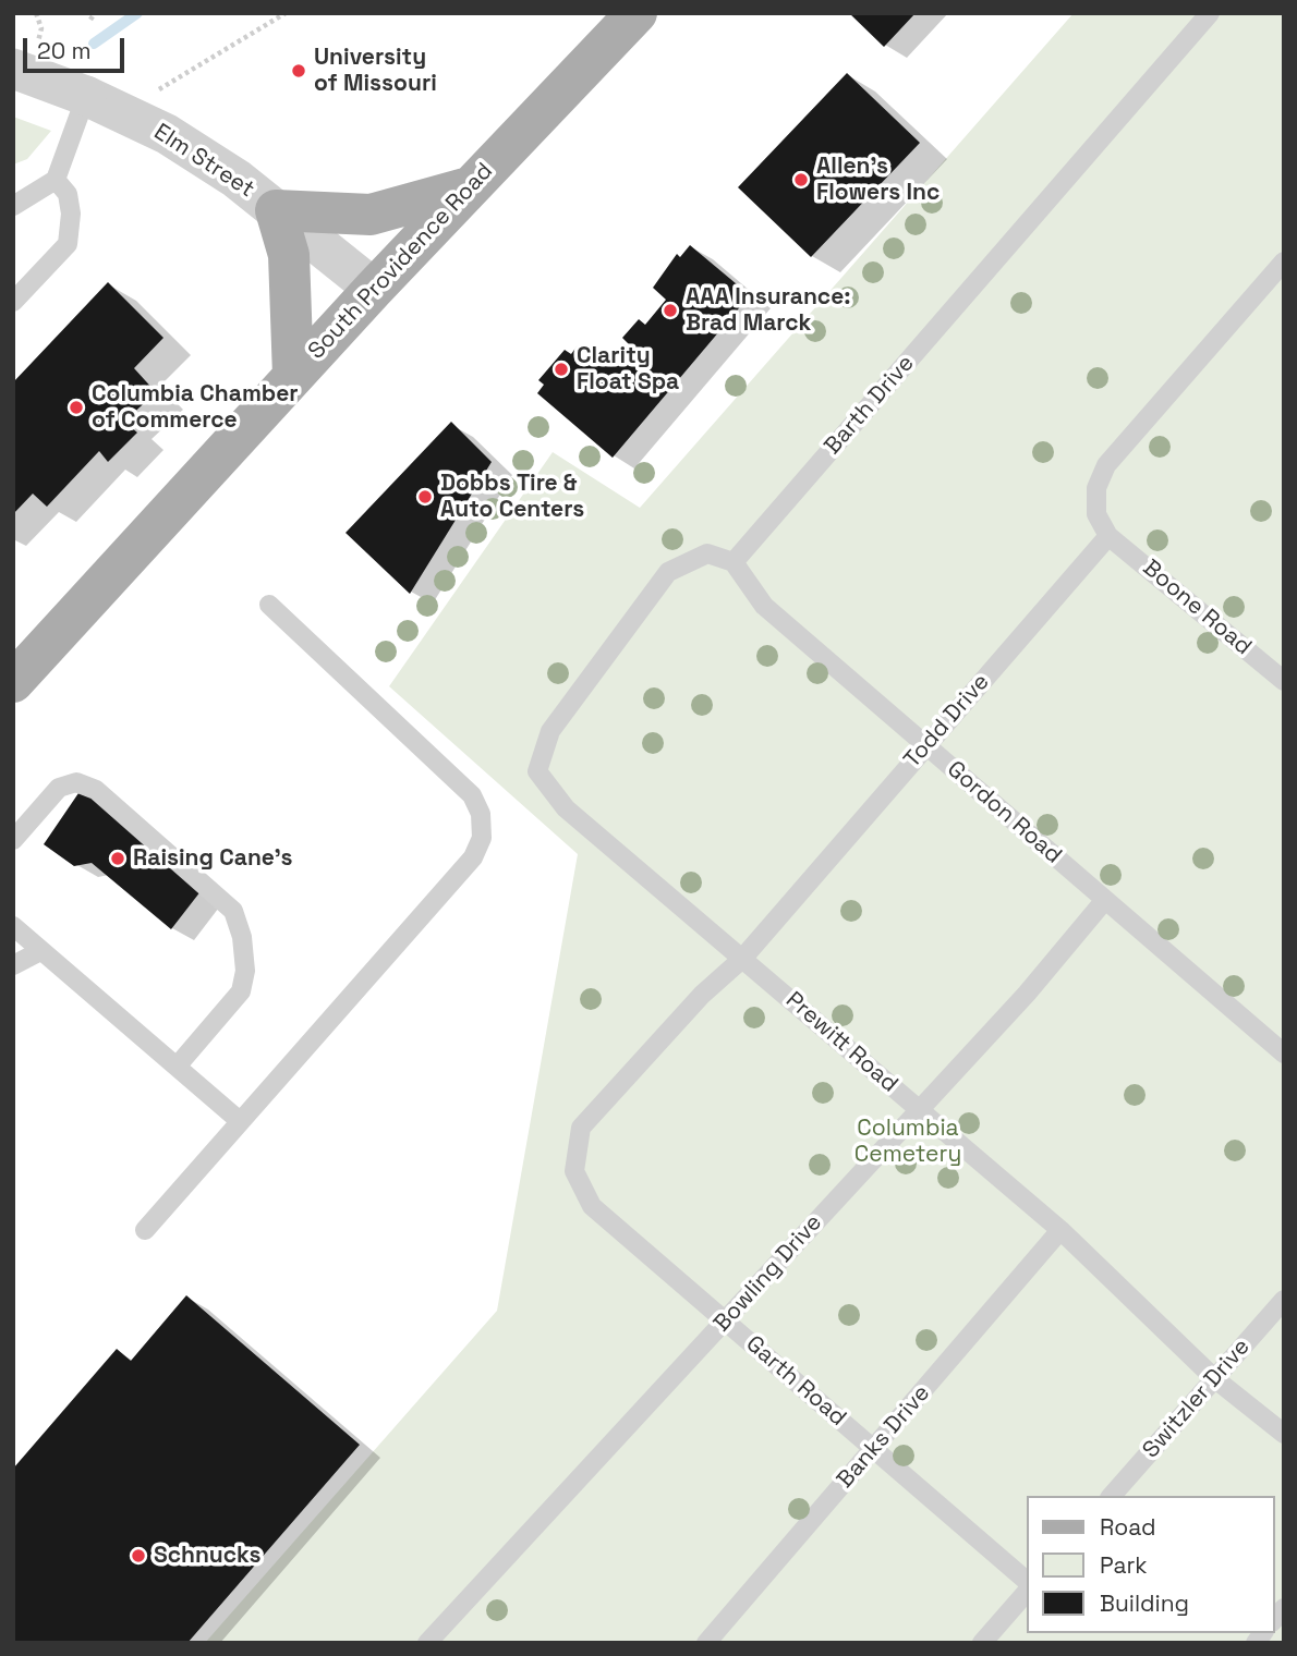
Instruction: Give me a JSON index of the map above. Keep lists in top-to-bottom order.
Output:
{
  "streets": {
    "main road": ["South Providence Road"],
    "street": ["Elm Street"],
    "lane": [
      "Barth Drive",
      "Boone Road",
      "Todd Drive",
      "Gordon Road",
      "Prewitt Road",
      "Bowling Drive",
      "Garth Road",
      "Switzler Drive",
      "Banks Drive"
    ]
  },
  "crossings": [
    ["Elm Street", "South Providence Road"],
    ["Barth Drive", "Gordon Road"],
    ["Barth Drive", "Prewitt Road"],
    ["Boone Road", "Todd Drive"],
    ["Todd Drive", "Gordon Road"],
    ["Todd Drive", "Prewitt Road"],
    ["Todd Drive", "Garth Road"],
    ["Gordon Road", "Prewitt Road"],
    ["Gordon Road", "Bowling Drive"],
    ["Prewitt Road", "Bowling Drive"],
    ["Prewitt Road", "Switzler Drive"],
    ["Prewitt Road", "Banks Drive"],
    ["Bowling Drive", "Garth Road"],
    ["Garth Road", "Banks Drive"]
  ],
  "parks": ["Columbia Cemetery"],
  "places": [
    "University of Missouri",
    "Allen's Flowers Inc",
    "AAA Insurance: Brad Marck",
    "Clarity Float Spa",
    "Columbia Chamber of Commerce",
    "Dobbs Tire & Auto Centers",
    "Raising Cane's",
    "Schnucks"
  ],
  "legend": ["Road", "Park", "Building"],
  "scale_bar": "20 m"
}
